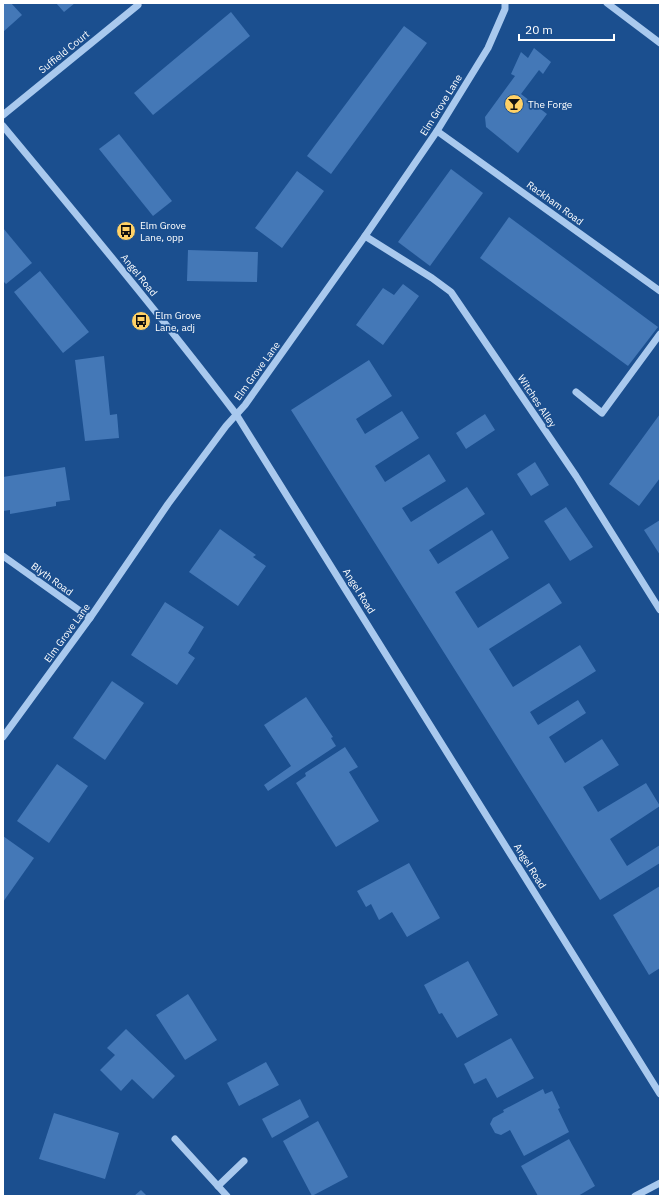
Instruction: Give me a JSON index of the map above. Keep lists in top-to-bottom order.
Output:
{
  "streets": {
    "street": [
      "Suffield Court",
      "Elm Grove Lane",
      "Rackham Road",
      "Angel Road",
      "Witches Alley",
      "Blyth Road"
    ]
  },
  "crossings": [
    ["Elm Grove Lane", "Rackham Road"],
    ["Elm Grove Lane", "Angel Road"],
    ["Elm Grove Lane", "Witches Alley"],
    ["Elm Grove Lane", "Blyth Road"]
  ],
  "places": {
    "bar": ["The Forge"],
    "bus stop": ["Elm Grove Lane, opp", "Elm Grove Lane, adj"]
  },
  "scale_bar": "20 m"
}
